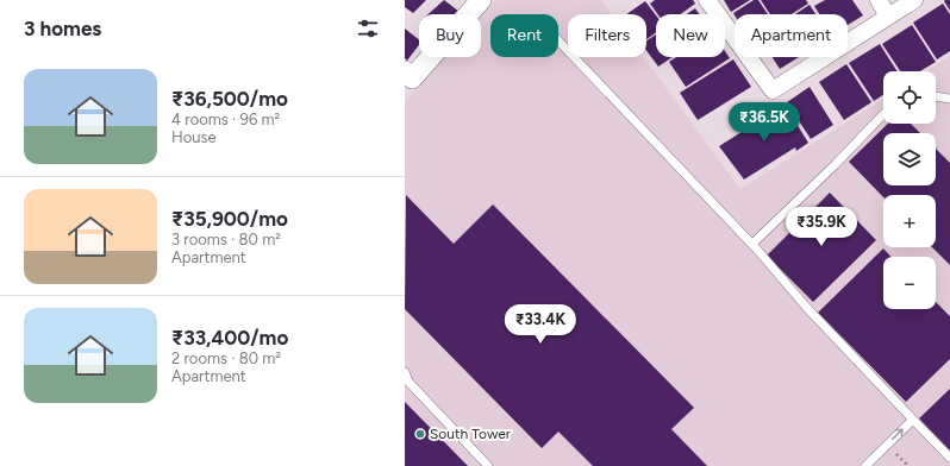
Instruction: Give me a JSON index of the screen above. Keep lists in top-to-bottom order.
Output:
{
  "places": ["South Tower"],
  "page": {
    "heading": "3 homes",
    "chip": [
      "Buy",
      "Rent",
      "Filters",
      "New",
      "Apartment"
    ],
    "list": [
      {
        "name": "₹36,500/mo",
        "note": "4 rooms · 96 m² · House"
      },
      {
        "name": "₹35,900/mo",
        "note": "3 rooms · 80 m² · Apartment"
      },
      {
        "name": "₹33,400/mo",
        "note": "2 rooms · 80 m² · Apartment"
      }
    ],
    "map_buttons": ["+", "−"],
    "price": ["₹36.5K", "₹35.9K", "₹33.4K"]
  }
}
